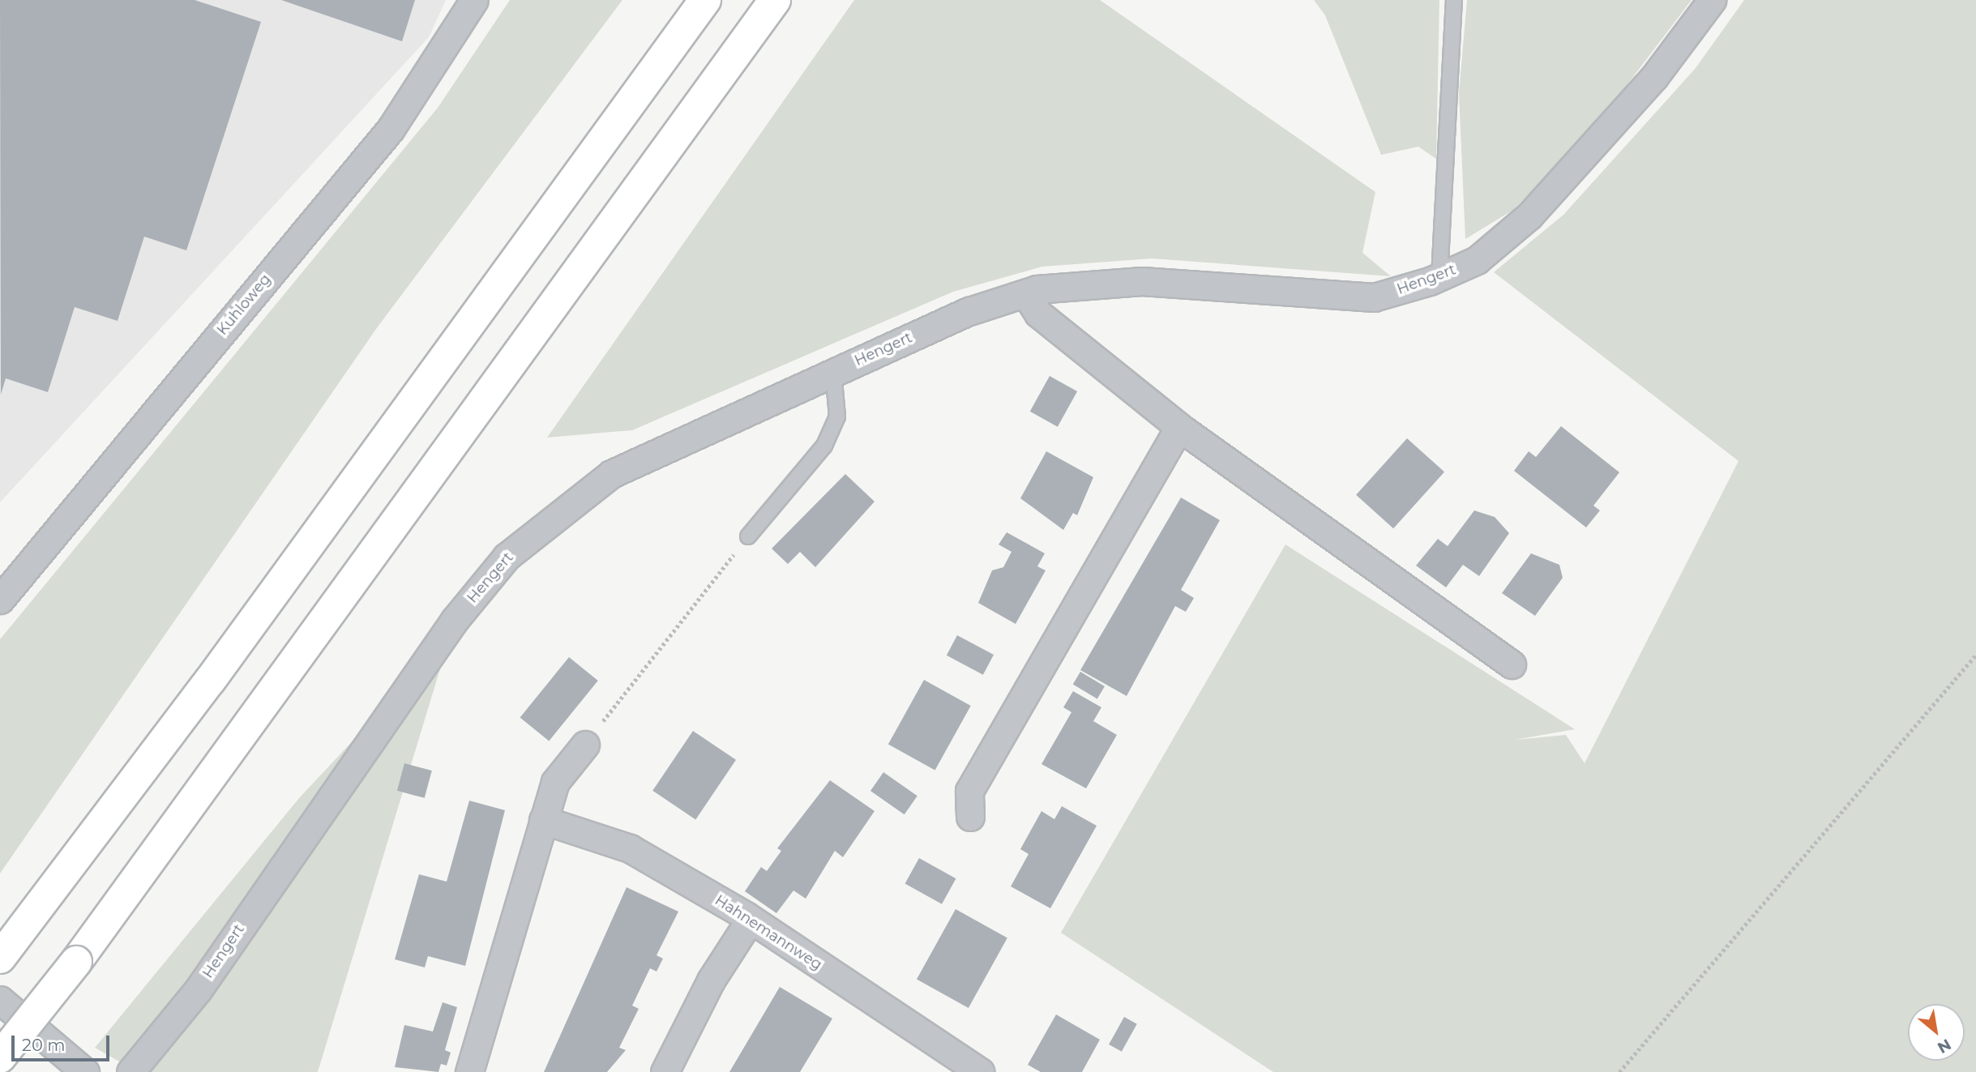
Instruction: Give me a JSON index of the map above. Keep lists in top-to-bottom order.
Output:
{
  "streets": {
    "street": ["Hengert", "Kuhloweg", "Hahnemannweg"]
  },
  "scale_bar": "20 m",
  "north": "bottom right"
}
